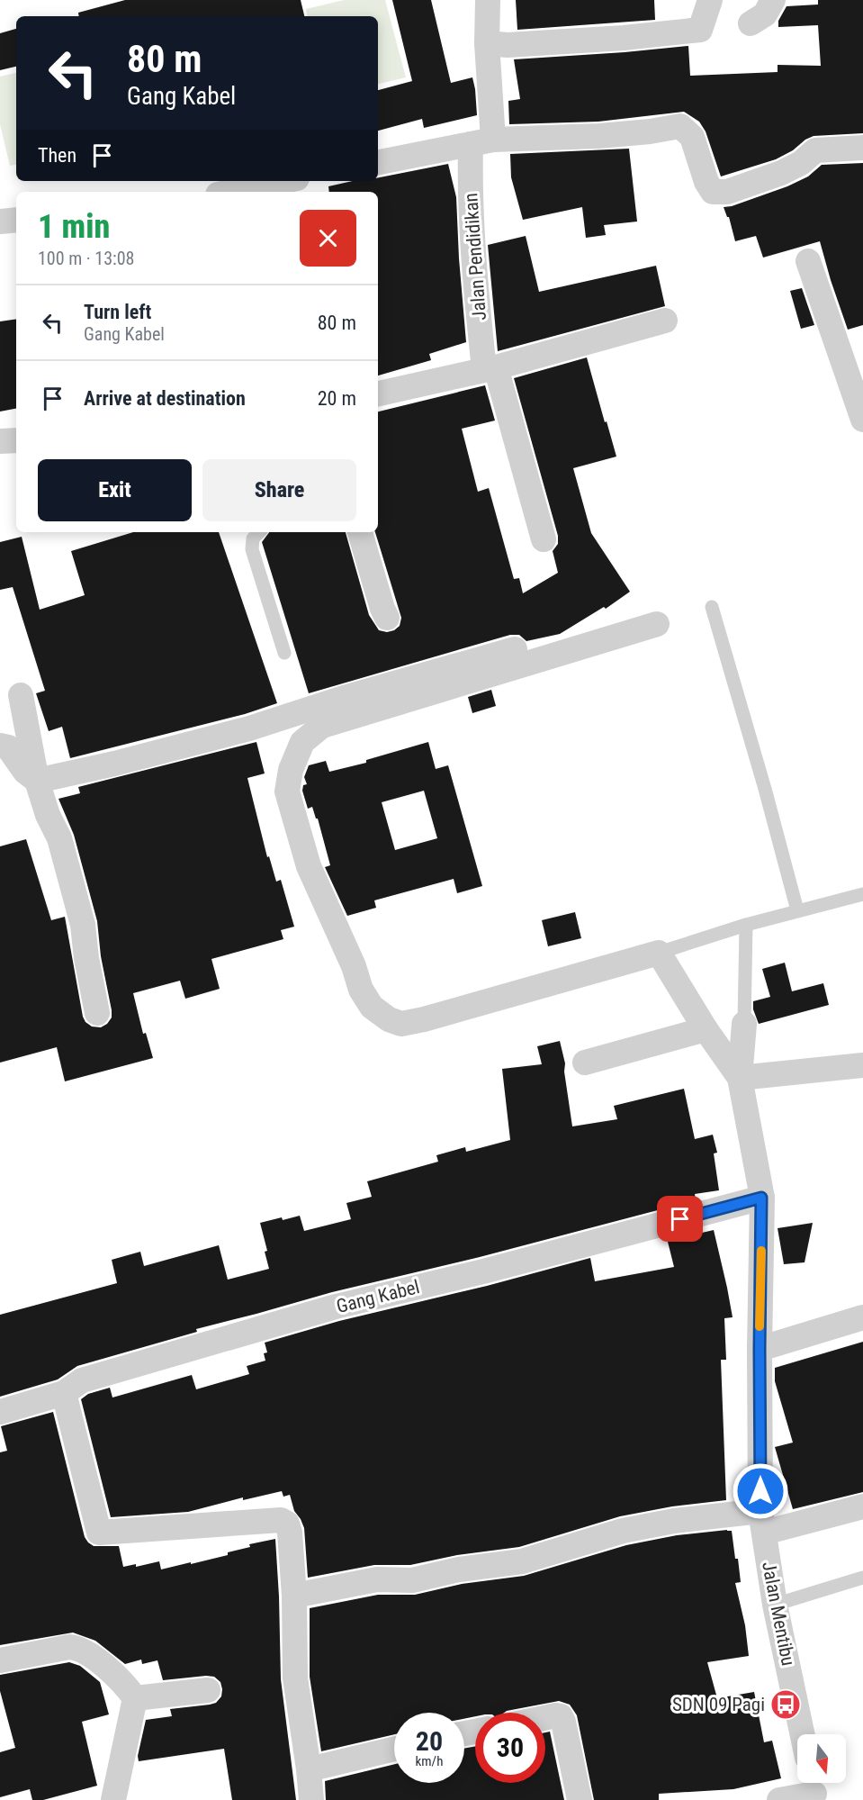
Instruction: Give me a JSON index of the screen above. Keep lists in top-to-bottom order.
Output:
{
  "streets": {
    "street": ["Jalan Pendidikan", "Gang Kabel", "Jalan Mentibu"]
  },
  "crossings": [
    ["Gang Kabel", "Jalan Mentibu"]
  ],
  "places": {
    "bus stop": ["SDN 09 Pagi"]
  },
  "north": "bottom",
  "page": {
    "turn": ["80 m", "Gang Kabel"],
    "then": "Then",
    "heading": ["1 min", "100 m · 13:08"],
    "list": [
      {
        "name": "Turn left",
        "note": "Gang Kabel",
        "value": "80 m"
      },
      {
        "name": "Arrive at destination",
        "value": "20 m"
      }
    ],
    "buttons": ["Exit", "Share"],
    "speed": "20 km/h",
    "limit": "30"
  }
}
